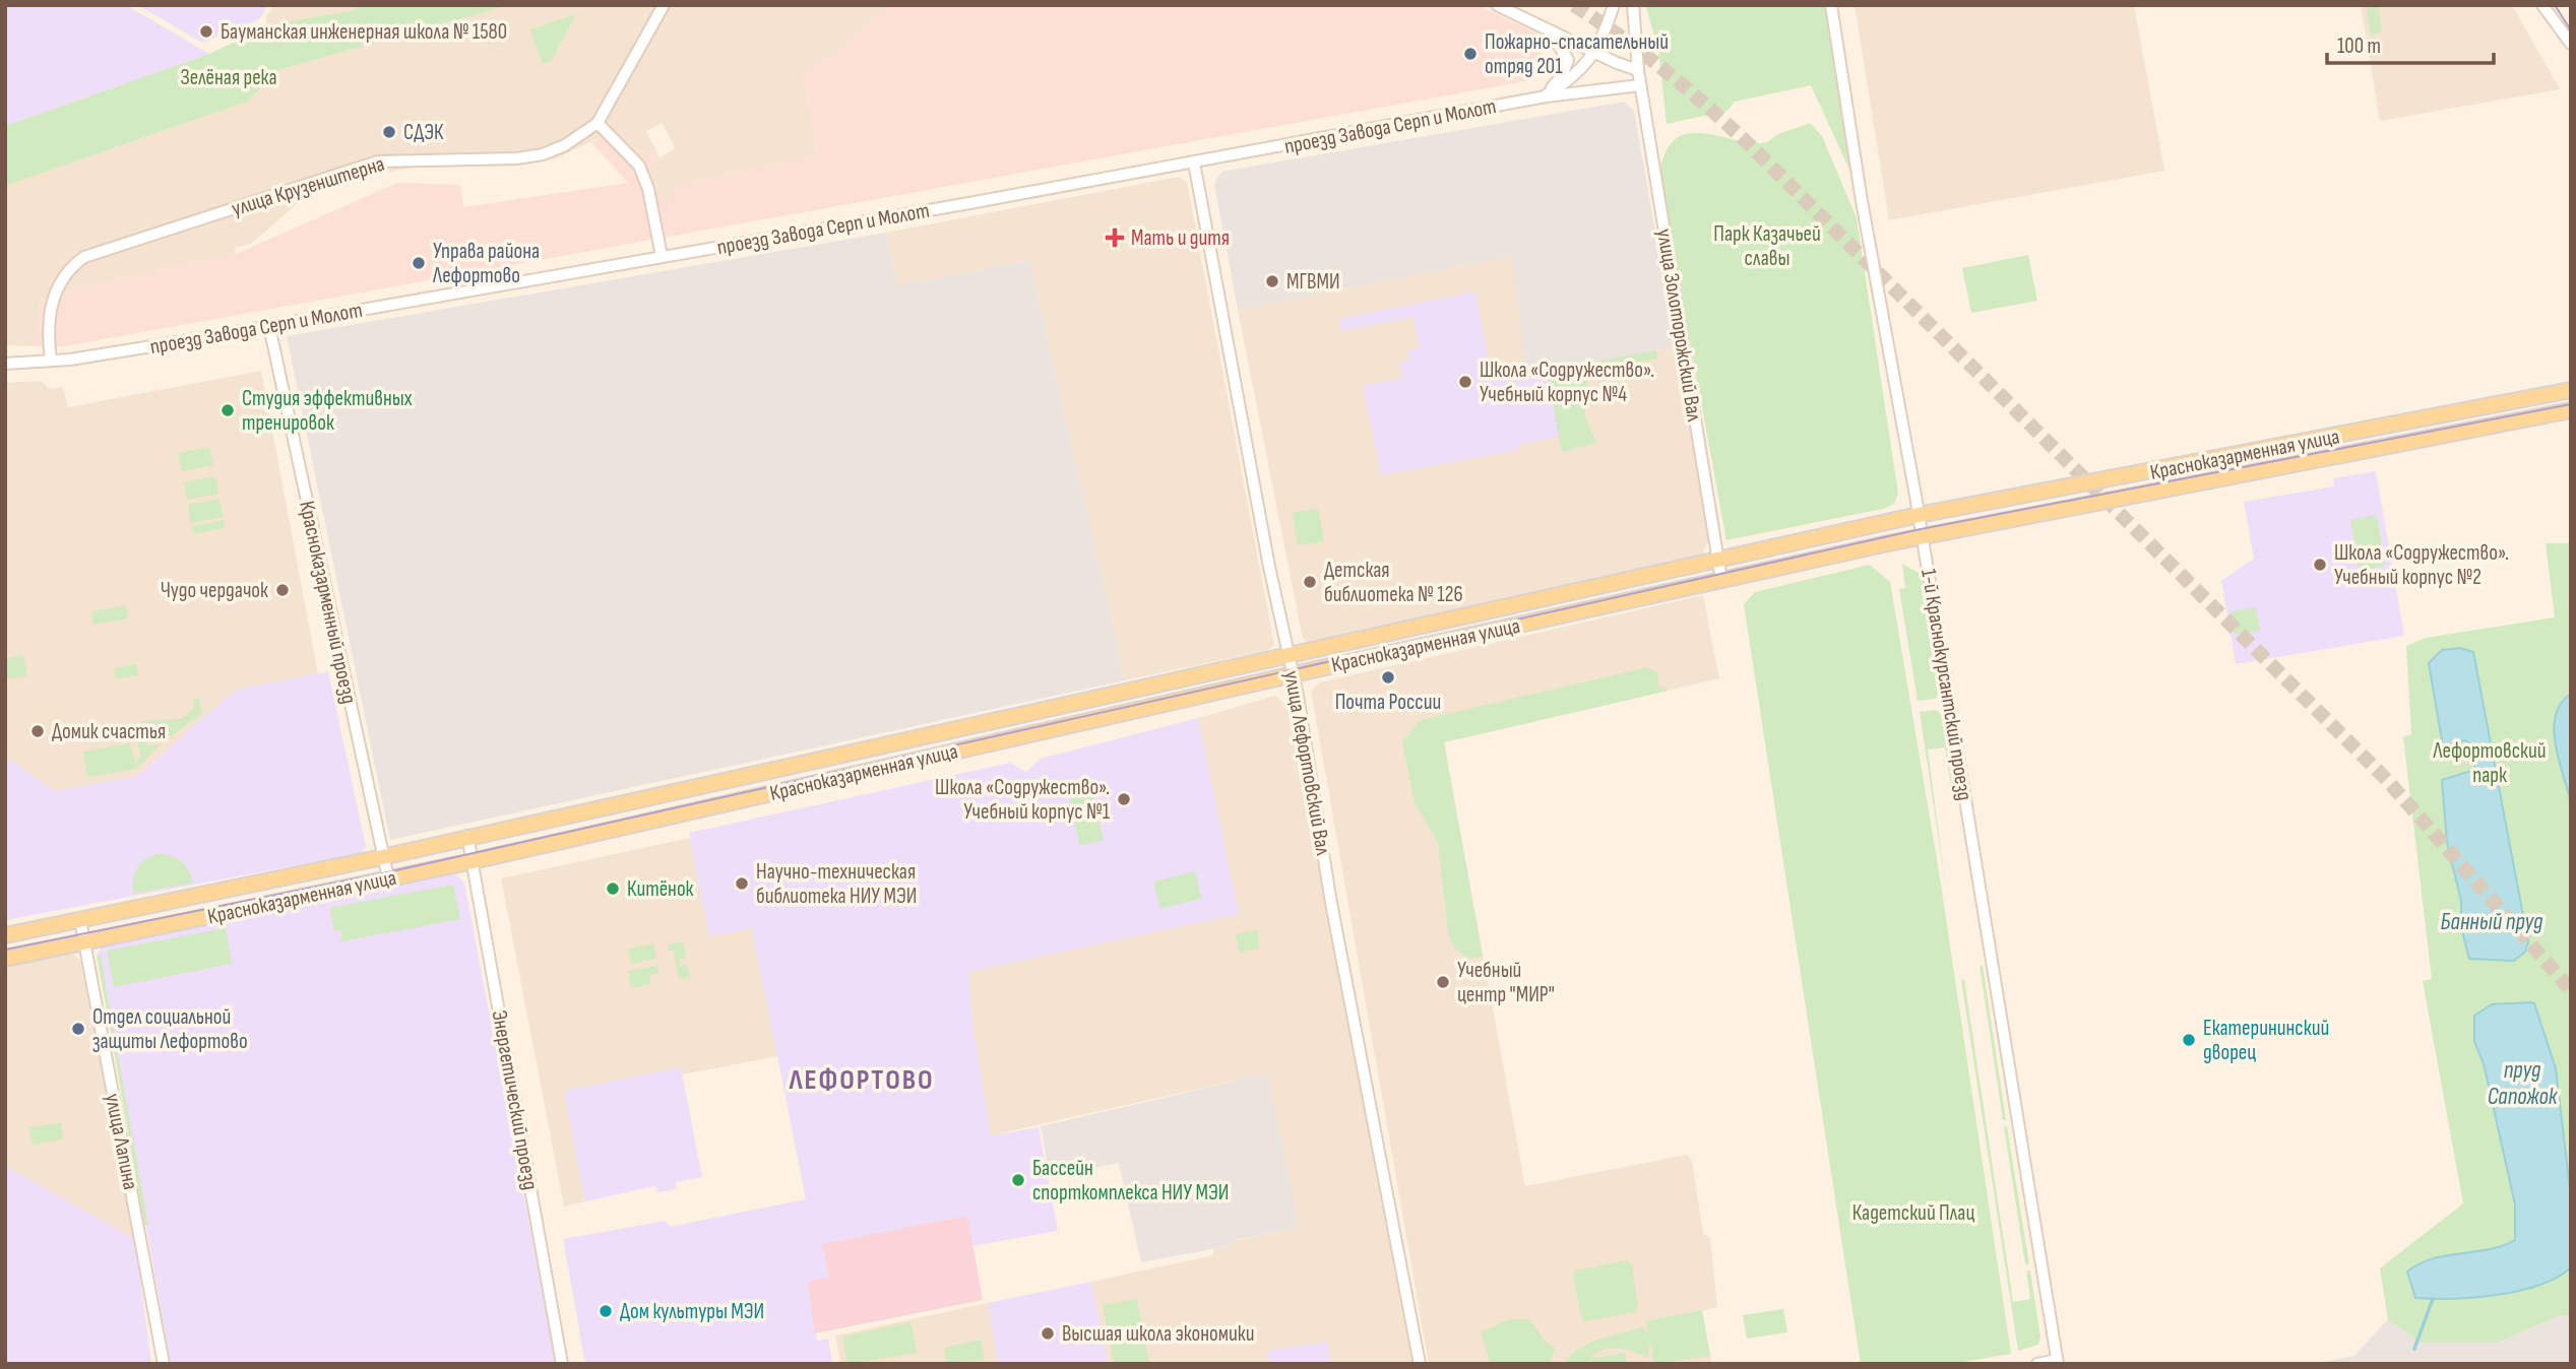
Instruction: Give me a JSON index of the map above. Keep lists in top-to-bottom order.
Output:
{
  "streets": {
    "main road": ["Красноказарменная улица"],
    "street": [
      "проезд Завода Серп и Молот",
      "улица Крузенштерна",
      "улица Золоторожский Вал",
      "Красноказарменный проезд",
      "1-й Краснокурсантский проезд",
      "улица Лефортовский Вал",
      "Энергетический проезд",
      "улица Лапина"
    ]
  },
  "crossings": [
    ["проезд Завода Серп и Молот", "улица Крузенштерна"],
    ["проезд Завода Серп и Молот", "улица Золоторожский Вал"],
    ["проезд Завода Серп и Молот", "Красноказарменный проезд"],
    ["проезд Завода Серп и Молот", "улица Лефортовский Вал"],
    ["улица Золоторожский Вал", "Красноказарменная улица"],
    ["Красноказарменная улица", "Красноказарменный проезд"],
    ["Красноказарменная улица", "1-й Краснокурсантский проезд"],
    ["Красноказарменная улица", "улица Лефортовский Вал"],
    ["Красноказарменная улица", "Энергетический проезд"],
    ["Красноказарменная улица", "улица Лапина"]
  ],
  "districts": ["ЛЕФОРТОВО"],
  "water": ["Банный пруд", "пруд Сапожок"],
  "parks": [
    "Зелёная река",
    "Парк Казачьей славы",
    "Лефортовский парк",
    "Кадетский Плац"
  ],
  "places": {
    "other": [
      "Бауманская инженерная школа № 1580",
      "Пожарно-спасательный отряд 201",
      "СДЭК",
      "Управа района Лефортово",
      "МГВМИ",
      "Школа «Содружество». Учебный корпус №4",
      "Студия эффективных тренировок",
      "Школа «Содружество». Учебный корпус №2",
      "Детская библиотека № 126",
      "Чудо чердачок",
      "Почта России",
      "Домик счастья",
      "Школа «Содружество». Учебный корпус №1",
      "Научно-техническая библиотека НИУ МЭИ",
      "Китёнок",
      "Учебный центр \"МИР\"",
      "Отдел социальной защиты Лефортово",
      "Екатерининский дворец",
      "Бассейн спорткомплекса НИУ МЭИ",
      "Дом культуры МЭИ",
      "Высшая школа экономики"
    ],
    "health": ["Мать и дитя"]
  },
  "scale_bar": "100 m"
}
